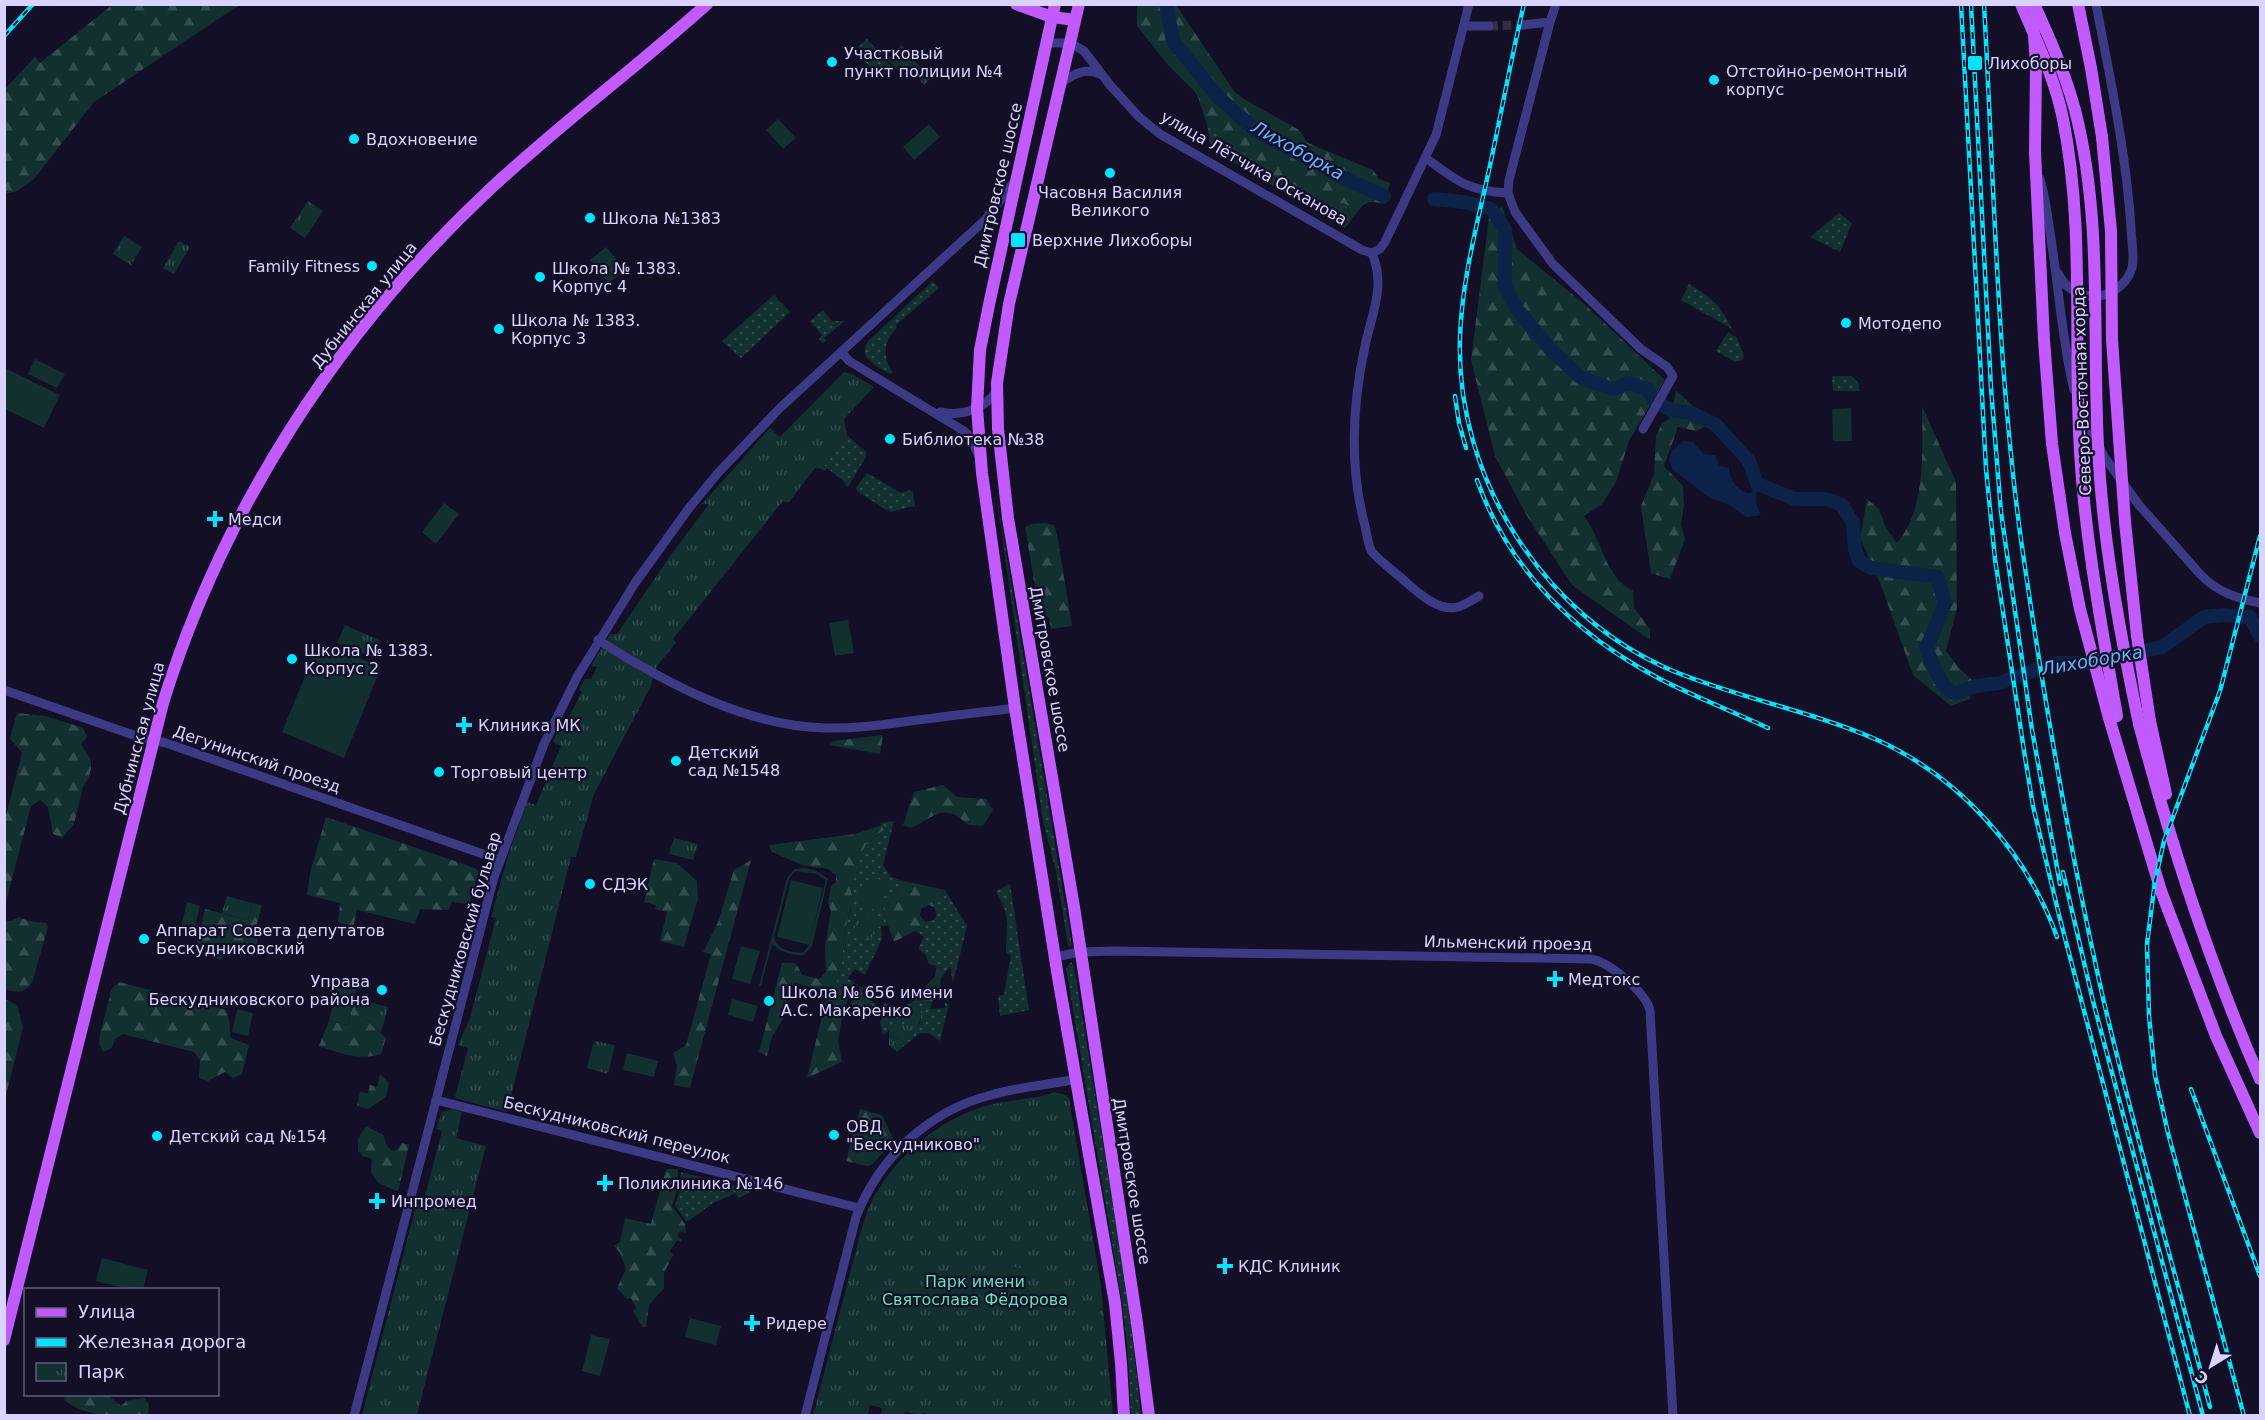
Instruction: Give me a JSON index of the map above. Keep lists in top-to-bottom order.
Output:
{
  "streets": {
    "main road": ["Дмитровское шоссе", "Дубнинская улица", "Северо-Восточная хорда"],
    "street": [
      "улица Лётчика Осканова",
      "Дегунинский проезд",
      "Бескудниковский бульвар",
      "Ильменский проезд",
      "Бескудниковский переулок"
    ]
  },
  "crossings": [
    ["улица Лётчика Осканова", "Дмитровское шоссе"],
    ["Дмитровское шоссе", "Бескудниковский бульвар"],
    ["Дмитровское шоссе", "Ильменский проезд"],
    ["Дубнинская улица", "Дегунинский проезд"],
    ["Дегунинский проезд", "Бескудниковский бульвар"],
    ["Бескудниковский бульвар", "Бескудниковский переулок"]
  ],
  "water": ["Лихоборка"],
  "parks": ["Парк имени Святослава Фёдорова"],
  "places": {
    "other": [
      "Участковый пункт полиции №4",
      "Отстойно-ремонтный корпус",
      "Вдохновение",
      "Часовня Василия Великого",
      "Школа №1383",
      "Family Fitness",
      "Школа № 1383. Корпус 4",
      "Мотодепо",
      "Школа № 1383. Корпус 3",
      "Библиотека №38",
      "Школа № 1383. Корпус 2",
      "Детский сад №1548",
      "Торговый центр",
      "СДЭК",
      "Аппарат Совета депутатов Бескудниковский",
      "Управа Бескудниковского района",
      "Школа № 656 имени А.С. Макаренко",
      "ОВД \"Бескудниково\"",
      "Детский сад №154"
    ],
    "transit": ["Лихоборы", "Верхние Лихоборы"],
    "health": [
      "Медси",
      "Клиника МК",
      "Медтокс",
      "Поликлиника №146",
      "Инпромед",
      "КДС Клиник",
      "Ридере"
    ]
  },
  "legend": ["Улица", "Железная дорога", "Парк"],
  "north": "bottom left"
}
